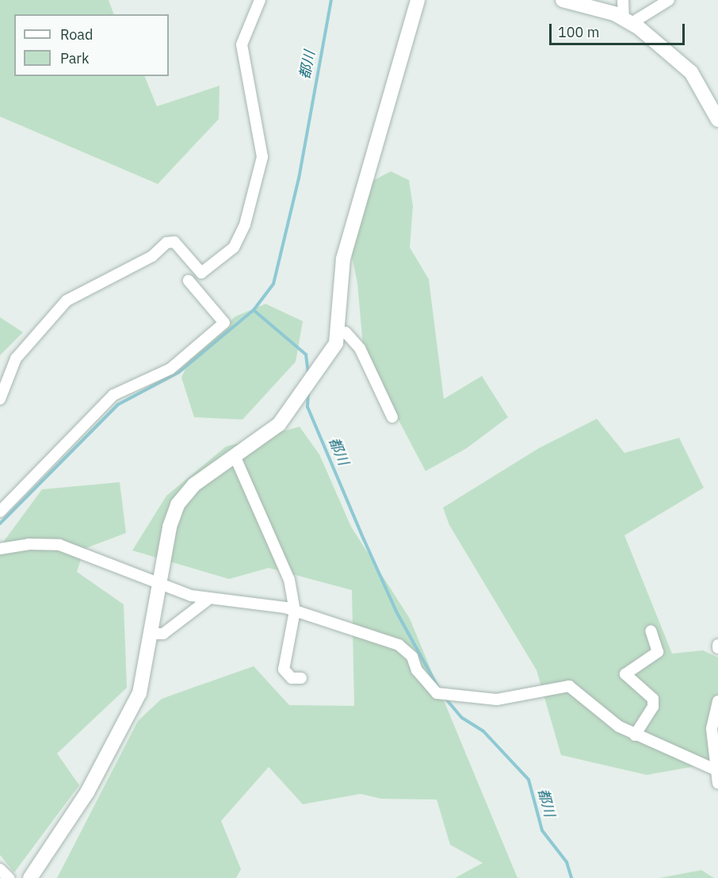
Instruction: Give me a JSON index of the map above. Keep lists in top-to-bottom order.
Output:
{
  "water": ["都川"],
  "legend": ["Road", "Park"],
  "scale_bar": "100 m"
}
